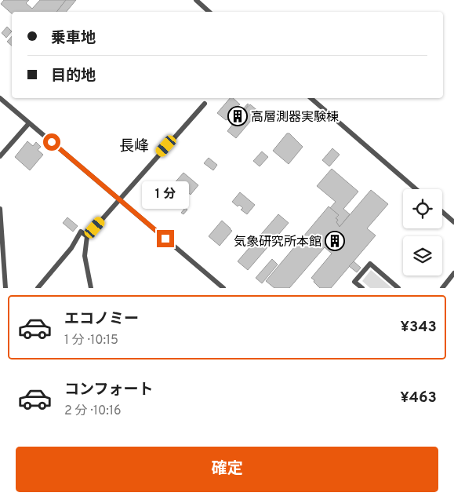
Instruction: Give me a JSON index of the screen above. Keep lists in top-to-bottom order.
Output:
{
  "districts": ["長峰"],
  "places": {
    "building": ["高層測器実験棟", "気象研究所本館"]
  },
  "page": {
    "banner": ["乗車地", "目的地"],
    "bubble": "1 分",
    "list": [
      {
        "name": "エコノミー",
        "note": "1 分 · 10:15",
        "value": "¥343"
      },
      {
        "name": "コンフォート",
        "note": "2 分 · 10:16",
        "value": "¥463"
      }
    ],
    "buttons": "確定"
  }
}
